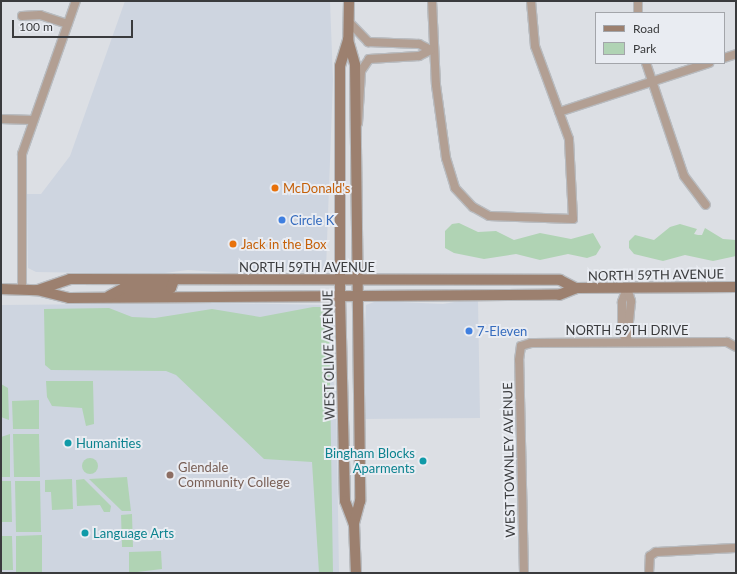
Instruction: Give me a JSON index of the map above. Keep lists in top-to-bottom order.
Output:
{
  "streets": {
    "main road": ["NORTH 59TH AVENUE", "WEST OLIVE AVENUE"],
    "street": ["NORTH 59TH DRIVE", "WEST TOWNLEY AVENUE"]
  },
  "crossings": [
    ["NORTH 59TH AVENUE", "WEST OLIVE AVENUE"],
    ["NORTH 59TH DRIVE", "WEST TOWNLEY AVENUE"]
  ],
  "places": [
    "McDonald's",
    "Circle K",
    "Jack in the Box",
    "7-Eleven",
    "Humanities",
    "Bingham Blocks Aparments",
    "Glendale Community College",
    "Language Arts"
  ],
  "legend": ["Road", "Park"],
  "scale_bar": "100 m"
}
